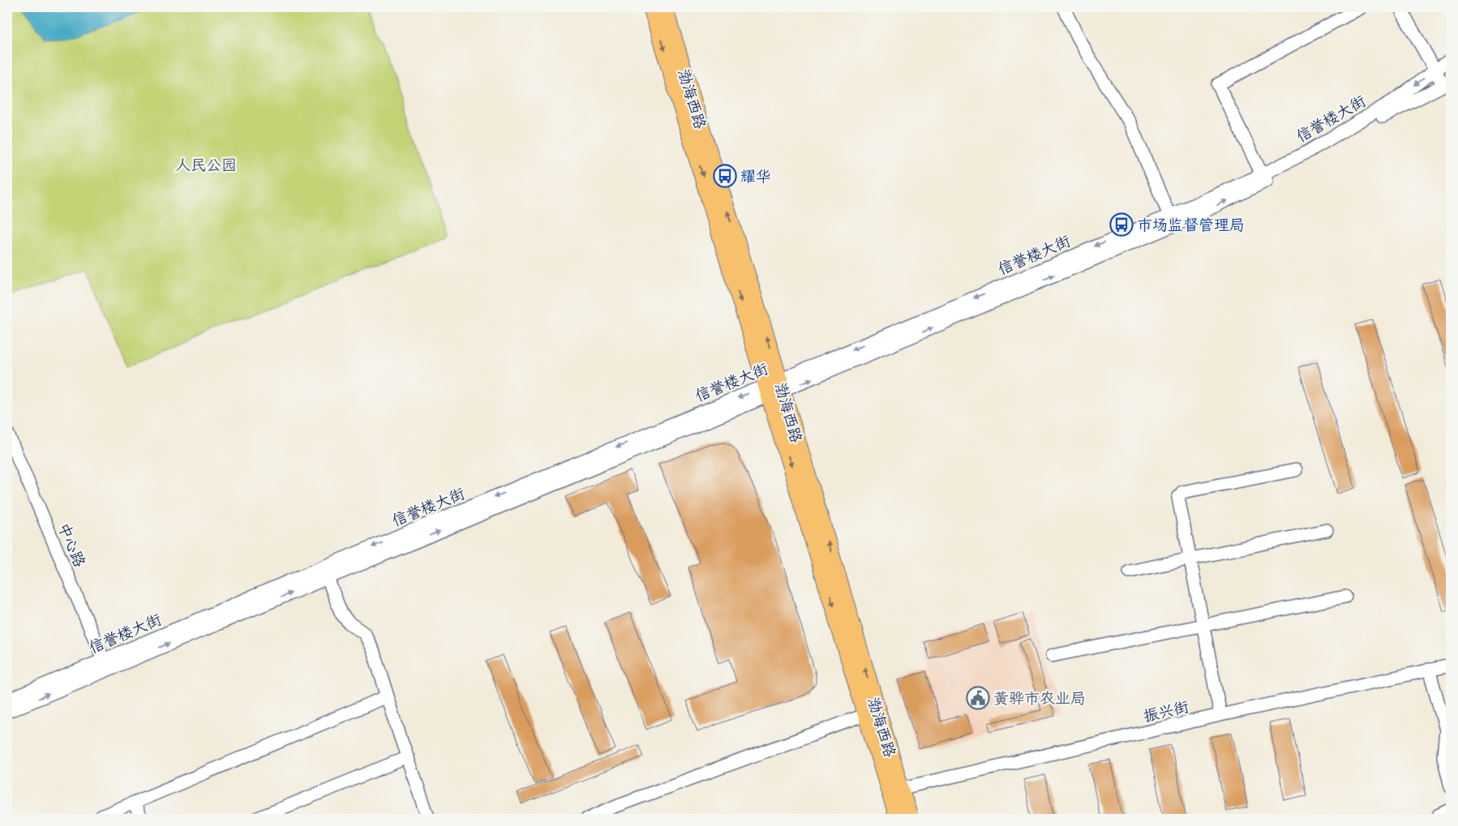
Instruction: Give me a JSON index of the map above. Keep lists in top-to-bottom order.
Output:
{
  "streets": {
    "main road": ["渤海西路"],
    "street": ["信誉楼大街", "中心路", "振兴街"]
  },
  "crossings": [
    ["渤海西路", "信誉楼大街"],
    ["渤海西路", "振兴街"],
    ["信誉楼大街", "中心路"]
  ],
  "parks": ["人民公园"],
  "places": {
    "bus stop": ["耀华", "市场监督管理局"],
    "public building": ["黄骅市农业局"]
  }
}
